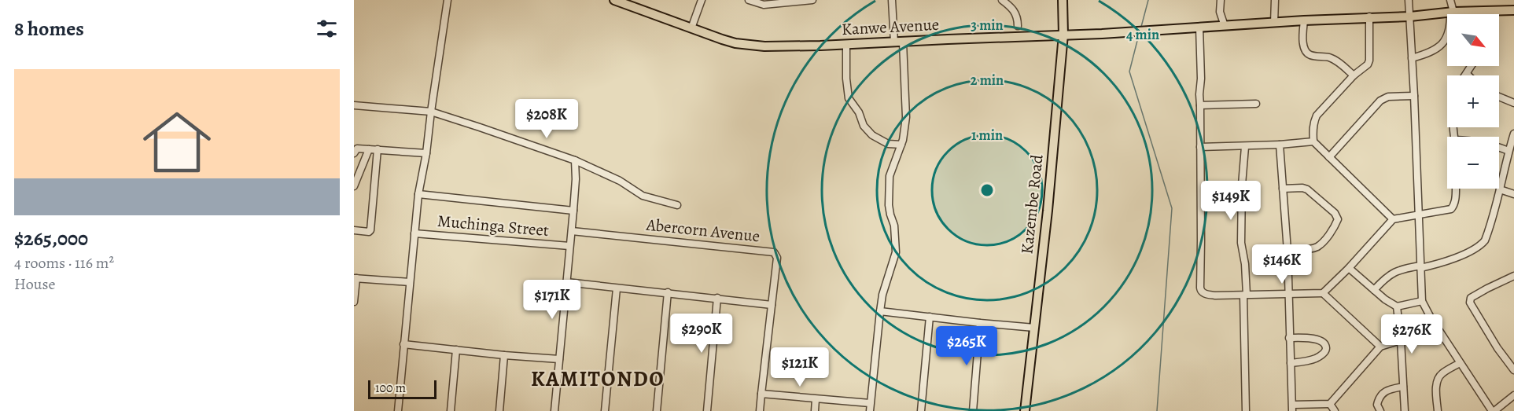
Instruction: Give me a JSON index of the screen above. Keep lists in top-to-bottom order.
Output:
{
  "streets": {
    "main road": ["Kanwe Avenue", "Kazembe Road"],
    "street": ["Muchinga Street", "Abercorn Avenue"]
  },
  "crossings": [
    ["Kanwe Avenue", "Kazembe Road"]
  ],
  "districts": ["KAMITONDO"],
  "scale_bar": "100 m",
  "north": "bottom right",
  "page": {
    "heading": "8 homes",
    "map_buttons": ["+", "−"],
    "list": [
      {
        "name": "$265,000",
        "note": "4 rooms · 116 m² · House"
      }
    ],
    "price": [
      "$208K",
      "$149K",
      "$146K",
      "$171K",
      "$290K",
      "$276K",
      "$265K",
      "$121K"
    ],
    "scale": "100 m"
  },
  "rings": [
    "3 min",
    "4 min",
    "2 min",
    "1 min"
  ]
}
